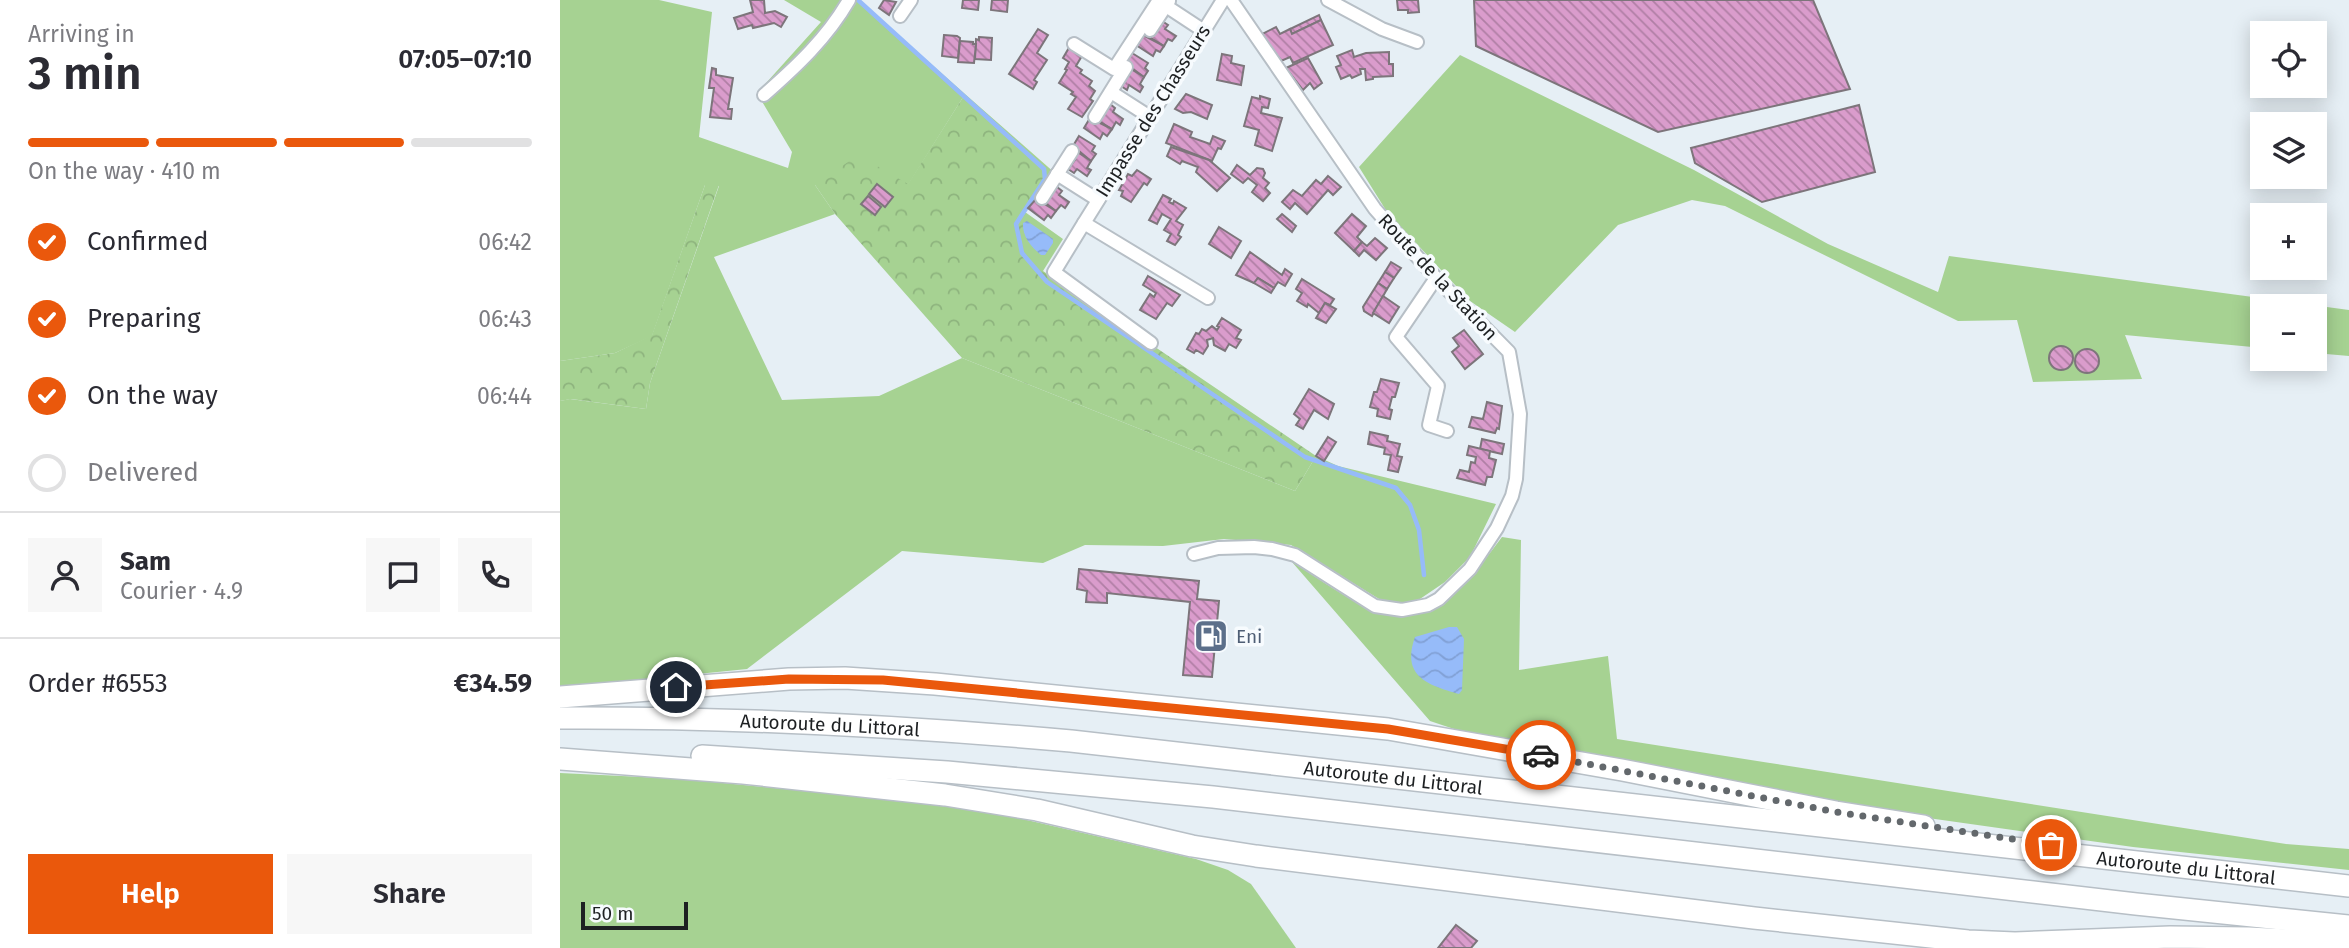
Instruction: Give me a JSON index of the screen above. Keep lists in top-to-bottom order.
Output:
{
  "streets": {
    "highway": ["Autoroute du Littoral"],
    "street": ["Impasse des Chasseurs", "Route de la Station"]
  },
  "places": {
    "fuel station": ["Eni"]
  },
  "scale_bar": "50 m",
  "page": {
    "heading": ["3 min", "Arriving in", "07:05–07:10"],
    "panel": [
      "Sam",
      "Courier · 4.9",
      "Order #6553",
      "€34.59"
    ],
    "map_buttons": ["+", "−"],
    "bar": "On the way · 410 m",
    "list": [
      ["Confirmed", "06:42"],
      ["Preparing", "06:43"],
      ["On the way", "06:44"],
      "Delivered"
    ],
    "buttons": ["Help", "Share"],
    "scale": "50 m"
  }
}
